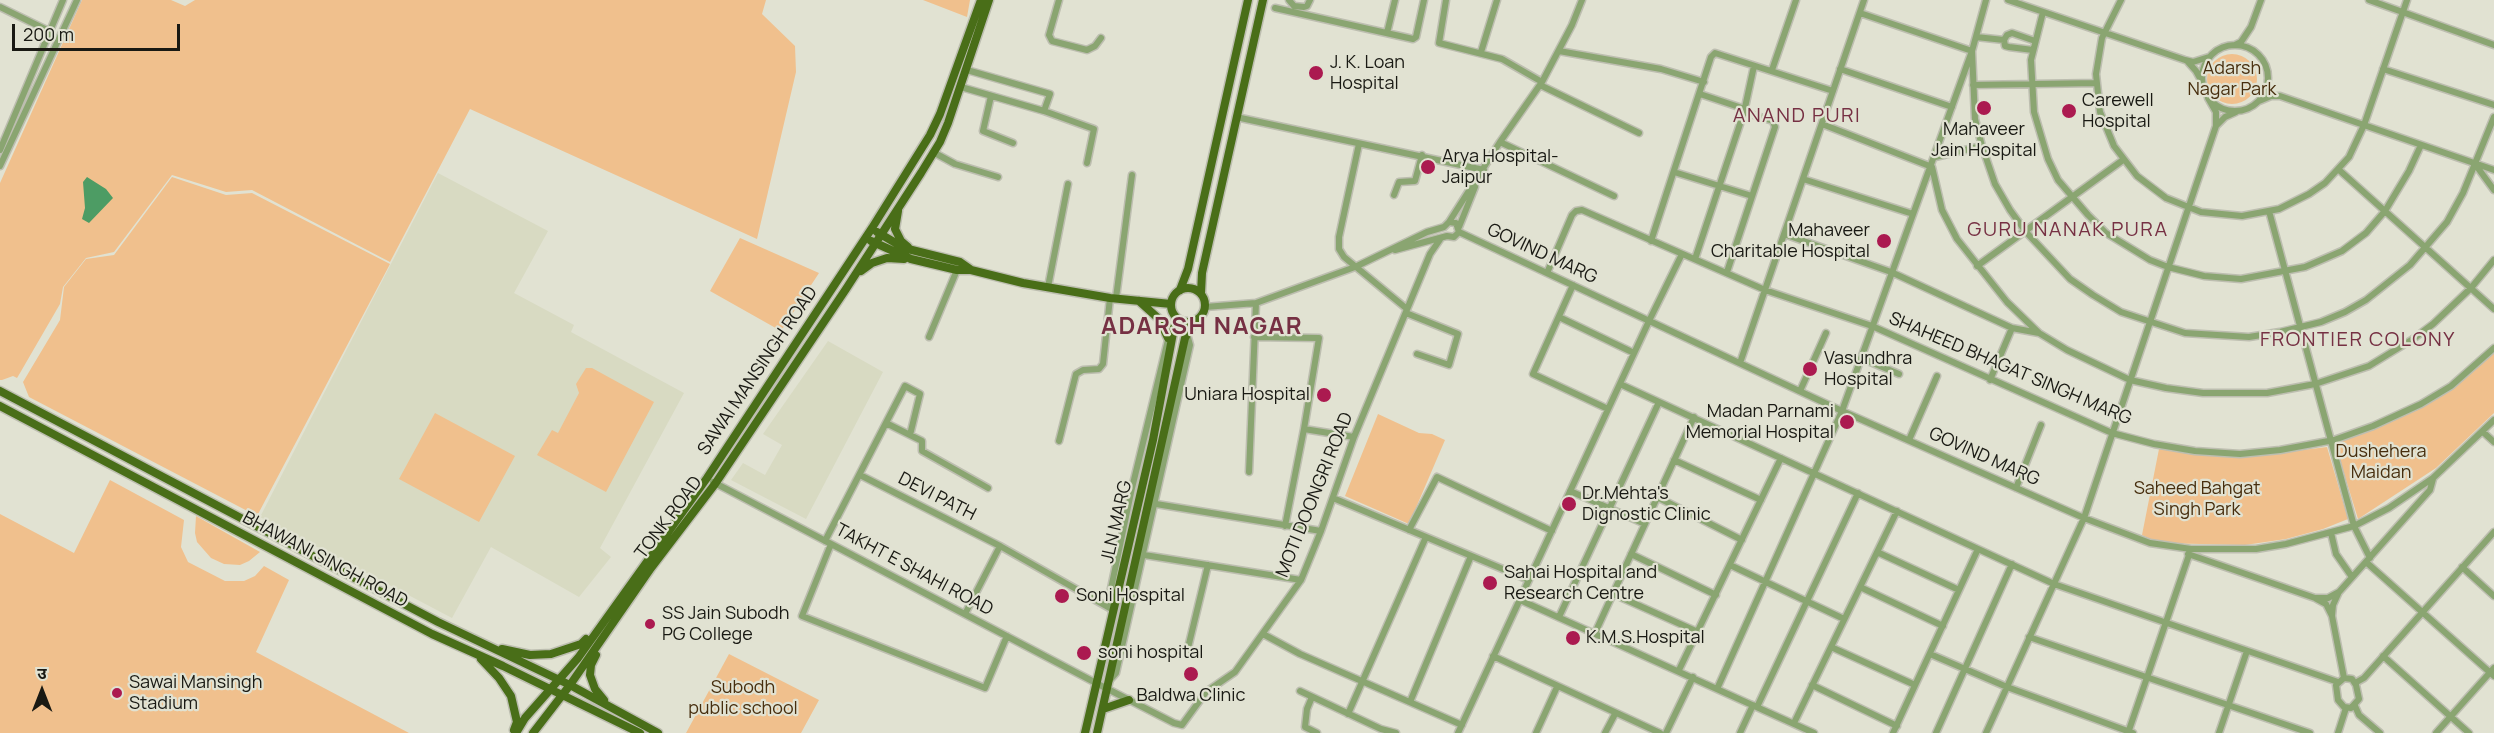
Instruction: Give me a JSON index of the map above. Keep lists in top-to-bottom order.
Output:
{
  "streets": {
    "main road": [
      "SAWAI MANSINGH ROAD",
      "TONK ROAD",
      "JLN MARG",
      "BHAWANI SINGH ROAD"
    ],
    "street": [
      "GOVIND MARG",
      "SHAHEED BHAGAT SINGH MARG",
      "MOTI DOONGRI ROAD",
      "DEVI PATH",
      "TAKHT E SHAHI ROAD"
    ]
  },
  "crossings": [
    ["GOVIND MARG", "SHAHEED BHAGAT SINGH MARG"],
    ["SAWAI MANSINGH ROAD", "TONK ROAD"],
    ["SAWAI MANSINGH ROAD", "BHAWANI SINGH ROAD"],
    ["SAWAI MANSINGH ROAD", "TAKHT E SHAHI ROAD"],
    ["MOTI DOONGRI ROAD", "JLN MARG"],
    ["MOTI DOONGRI ROAD", "TAKHT E SHAHI ROAD"],
    ["DEVI PATH", "JLN MARG"],
    ["TONK ROAD", "BHAWANI SINGH ROAD"],
    ["TONK ROAD", "TAKHT E SHAHI ROAD"],
    ["JLN MARG", "TAKHT E SHAHI ROAD"]
  ],
  "districts": [
    "ANAND PURI",
    "GURU NANAK PURA",
    "ADARSH NAGAR",
    "FRONTIER COLONY"
  ],
  "parks": [
    "Adarsh Nagar Park",
    "Dushehera Maidan",
    "Saheed Bahgat Singh Park",
    "Subodh public school"
  ],
  "places": [
    "J. K. Loan Hospital",
    "Mahaveer Jain Hospital",
    "Carewell Hospital",
    "Arya Hospital- Jaipur",
    "Mahaveer Charitable Hospital",
    "Vasundhra Hospital",
    "Uniara Hospital",
    "Madan Parnami Memorial Hospital",
    "Dr.Mehta's Dignostic Clinic",
    "Sahai Hospital and Research Centre",
    "Soni Hospital",
    "SS Jain Subodh PG College",
    "K.M.S.Hospital",
    "soni hospital",
    "Baldwa Clinic",
    "Sawai Mansingh Stadium"
  ],
  "scale_bar": "200 m",
  "north": "top"
}
